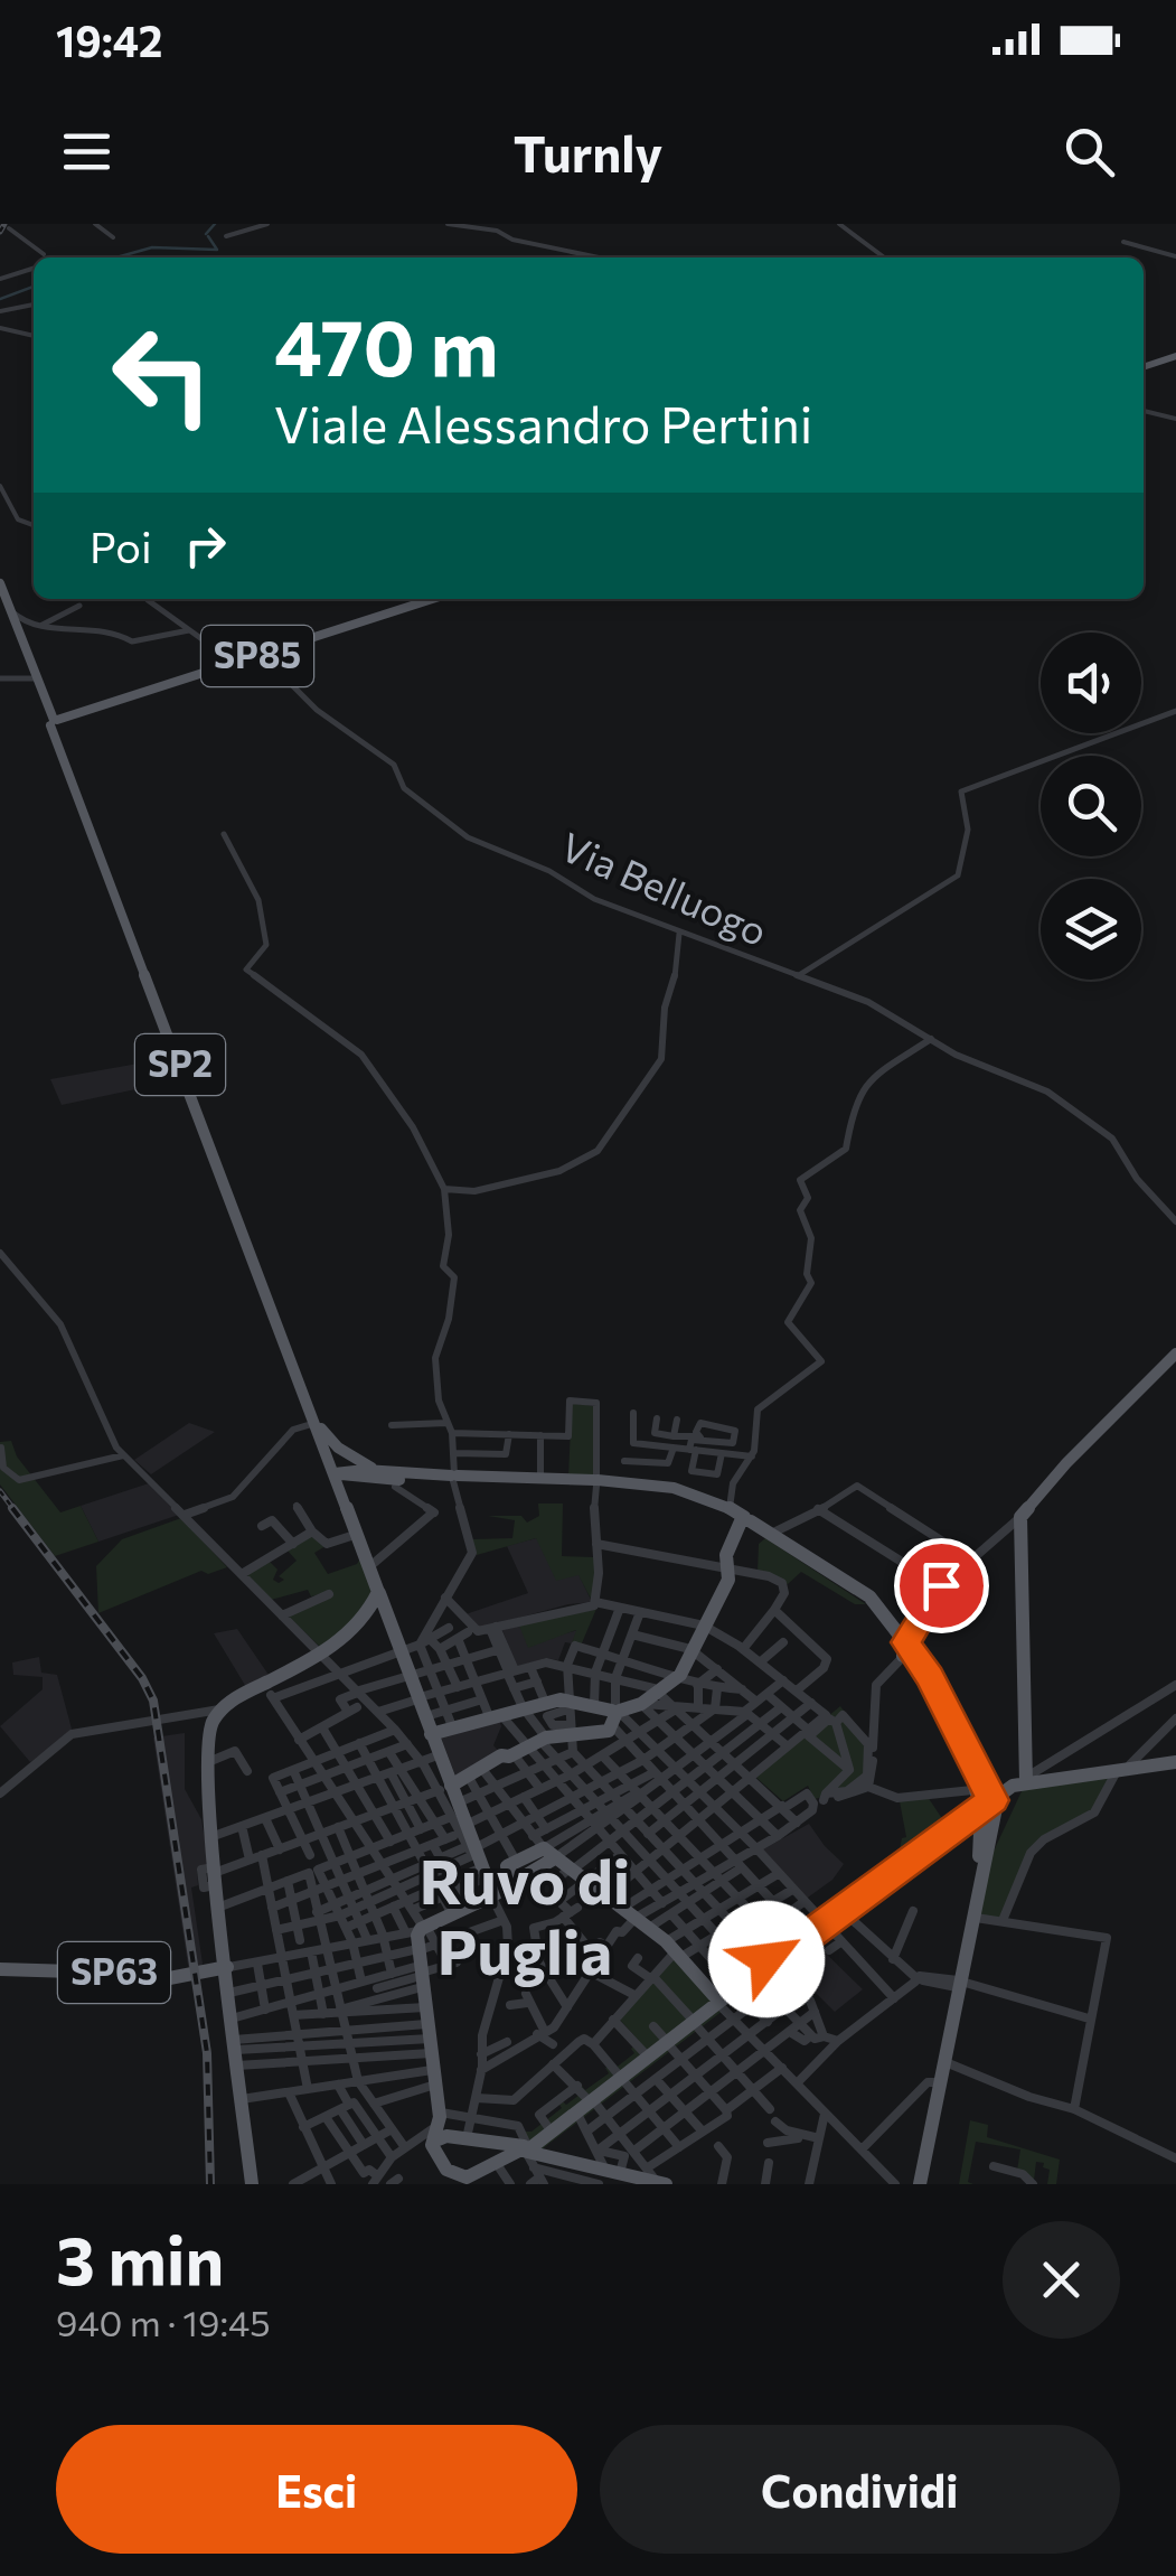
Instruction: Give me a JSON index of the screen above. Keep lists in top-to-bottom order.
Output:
{
  "streets": {
    "main road": ["SP85", "SP2", "SP63"],
    "street": ["Via Belluogo"]
  },
  "crossings": [
    ["SP85", "Via Belluogo"],
    ["SP85", "SP2"]
  ],
  "districts": ["Ruvo di Puglia"],
  "page": {
    "status": "19:42",
    "header": "Turnly",
    "turn": ["470 m", "Viale Alessandro Pertini"],
    "then": "Poi",
    "heading": ["3 min", "940 m · 19:45"],
    "buttons": ["Esci", "Condividi"]
  }
}
